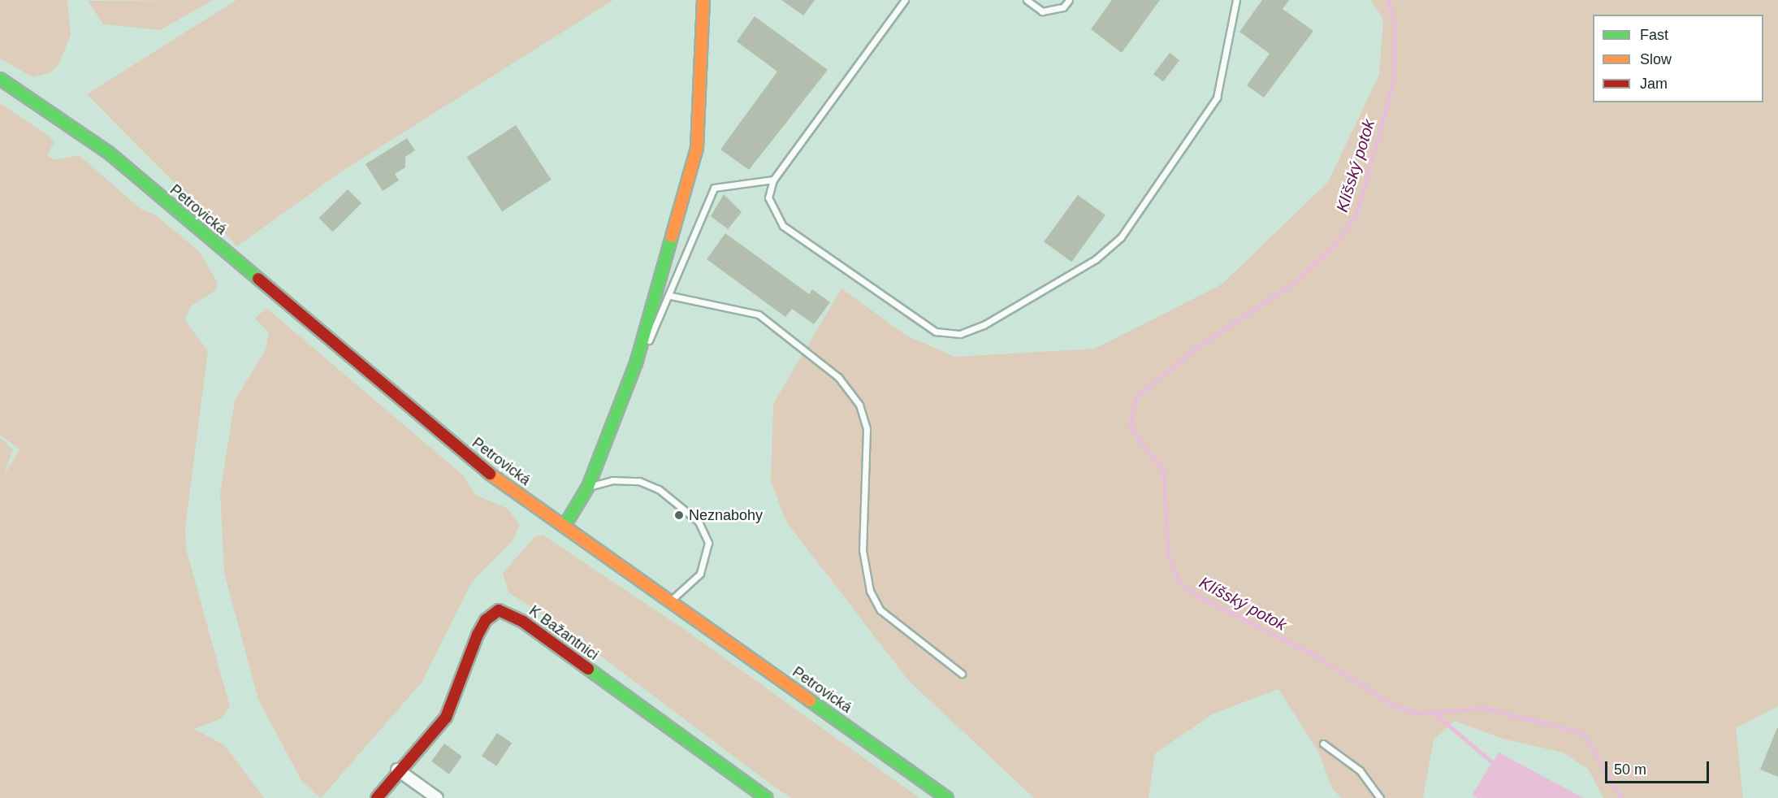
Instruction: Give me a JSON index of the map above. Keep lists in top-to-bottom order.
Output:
{
  "streets": {
    "main road": ["Petrovická", "K Bažantnici"]
  },
  "water": ["Klíšský potok"],
  "places": ["Neznabohy"],
  "legend": ["Fast", "Slow", "Jam"],
  "scale_bar": "50 m"
}
